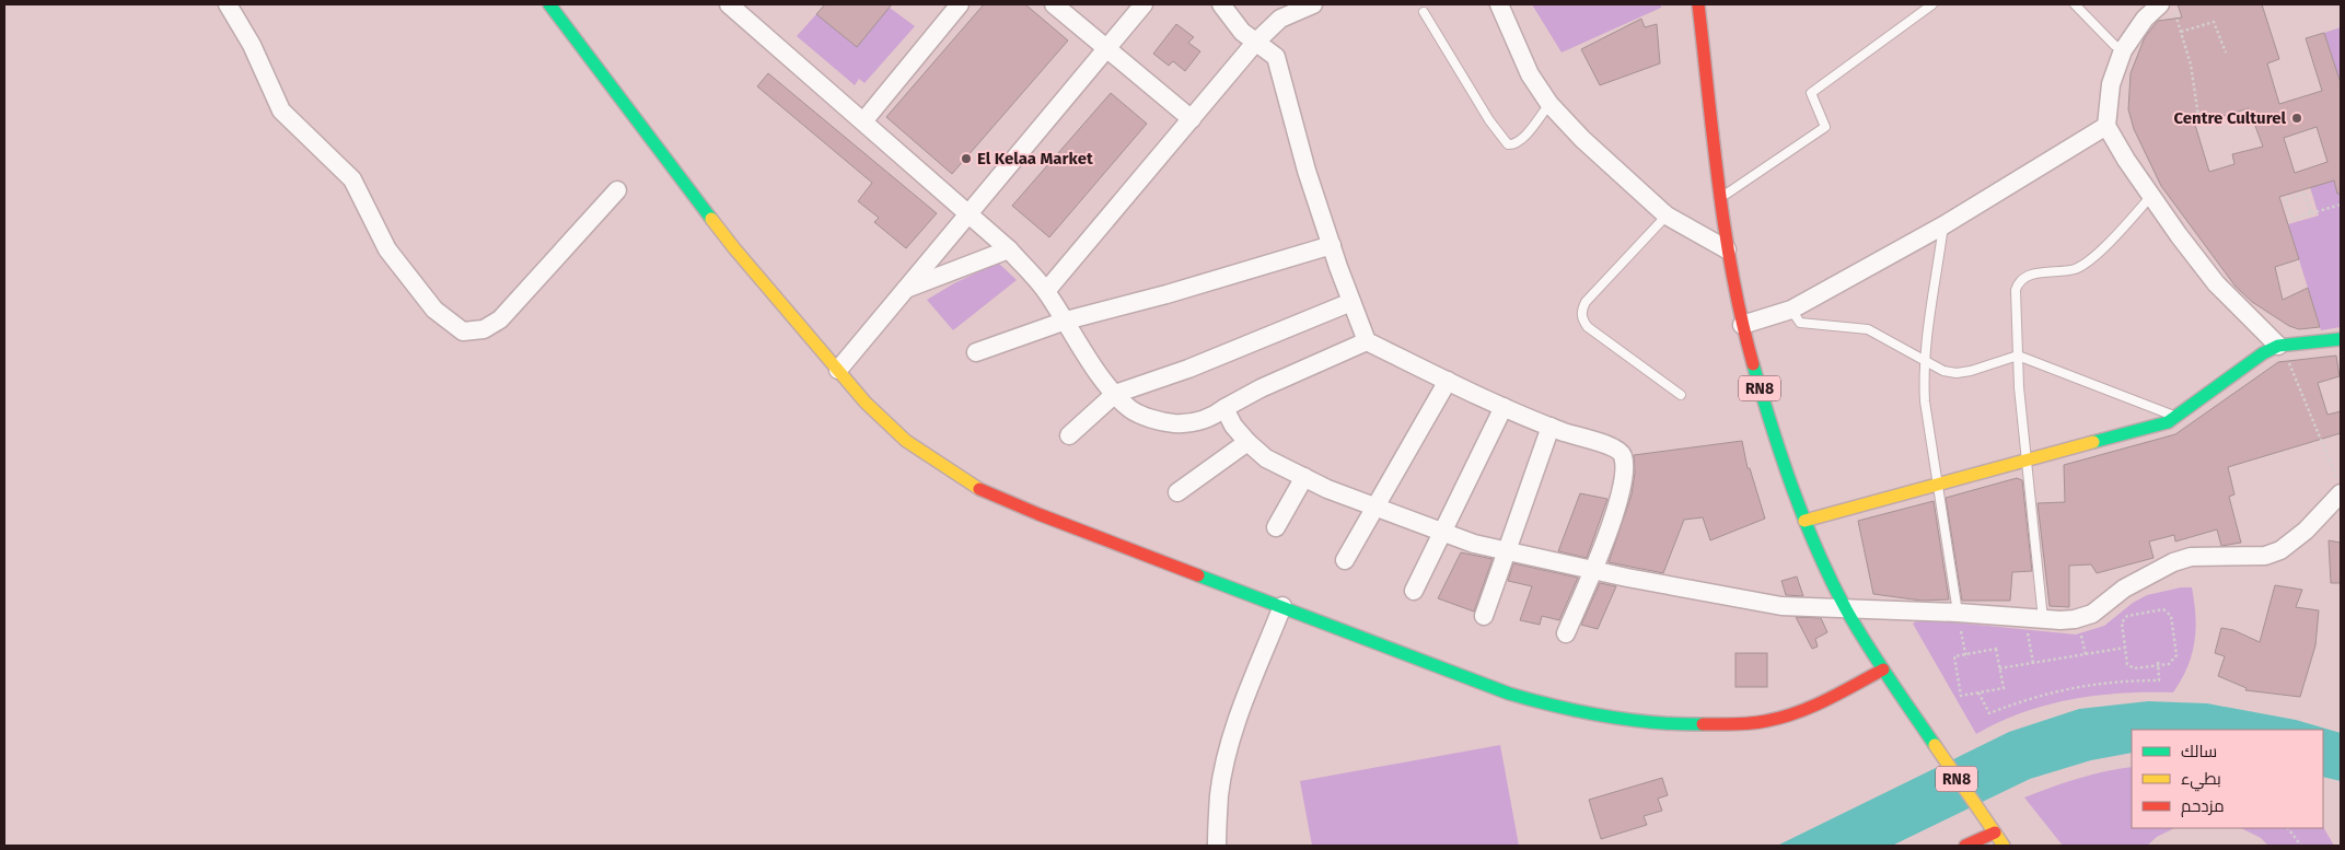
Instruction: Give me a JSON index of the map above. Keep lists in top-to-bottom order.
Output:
{
  "streets": {
    "main road": ["RN8"]
  },
  "places": ["Centre Culturel", "El Kelaa Market"],
  "legend": ["سالك", "بطيء", "مزدحم"]
}
